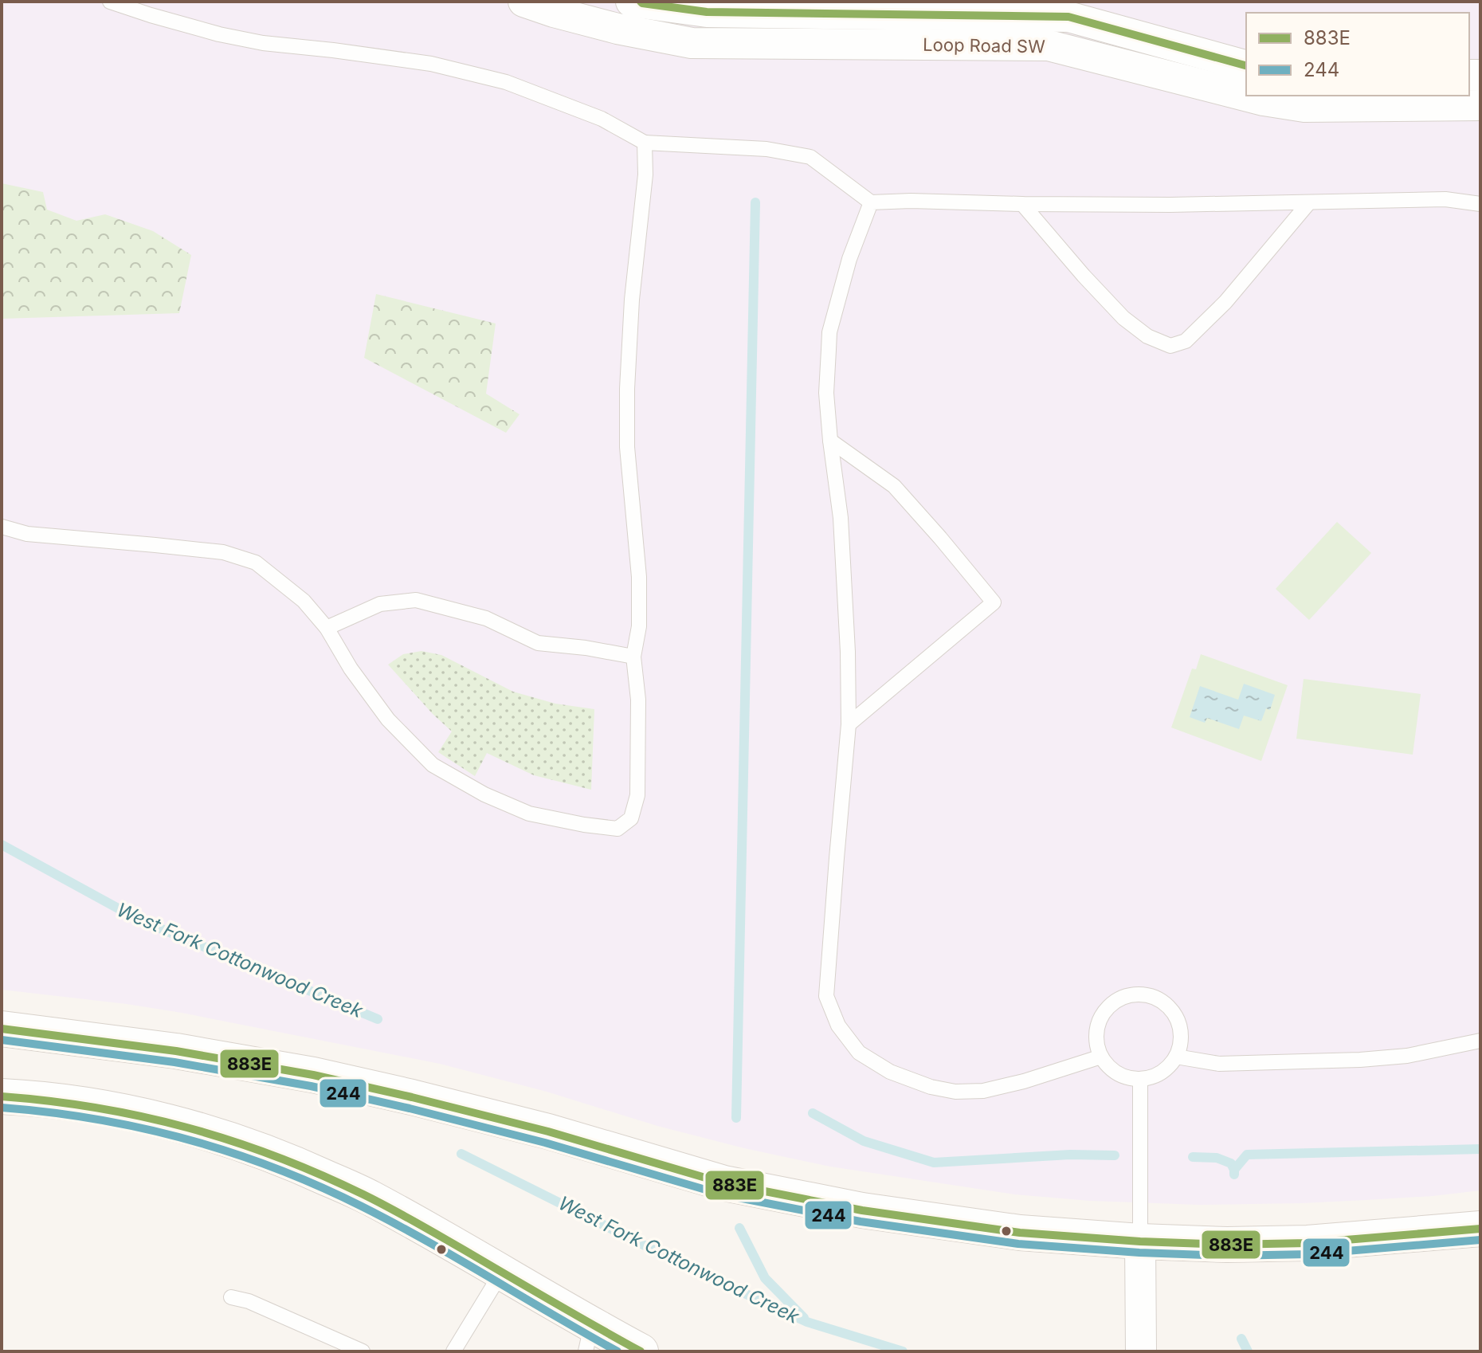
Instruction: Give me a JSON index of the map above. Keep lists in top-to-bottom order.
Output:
{
  "streets": {
    "street": ["Loop Road SW"]
  },
  "water": ["West Fork Cottonwood Creek"],
  "lines": ["transit line 883E", "transit line 244"],
  "legend": ["883E", "244"]
}
